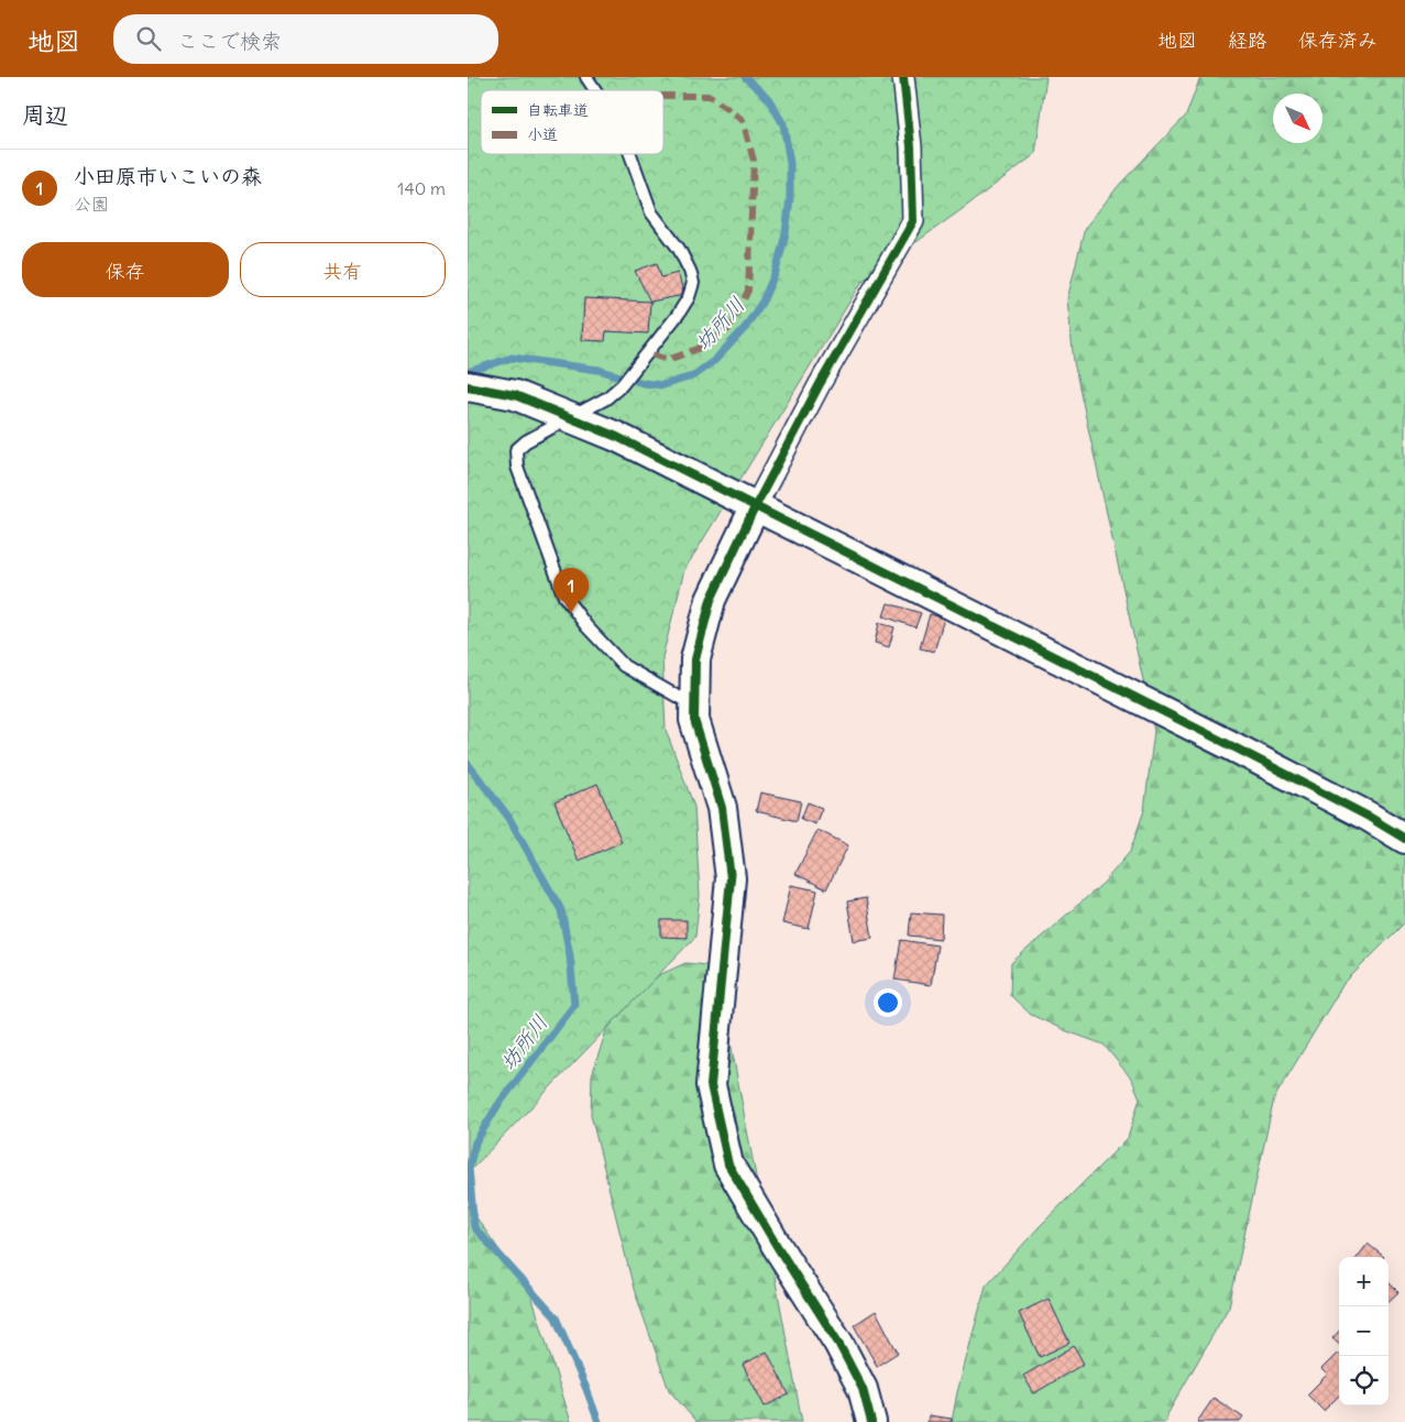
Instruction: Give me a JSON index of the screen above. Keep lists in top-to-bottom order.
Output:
{
  "water": ["坊所川"],
  "legend": ["自転車道", "小道"],
  "north": "bottom right",
  "page": {
    "header": "地図",
    "search": "ここで検索",
    "nav": ["地図", "経路", "保存済み"],
    "heading": "周辺",
    "list": [
      {
        "mark": "1",
        "name": "小田原市いこいの森",
        "note": "公園",
        "value": "140 m"
      }
    ],
    "buttons": ["保存", "共有"],
    "pins": "1",
    "map_buttons": ["+", "−"]
  }
}
